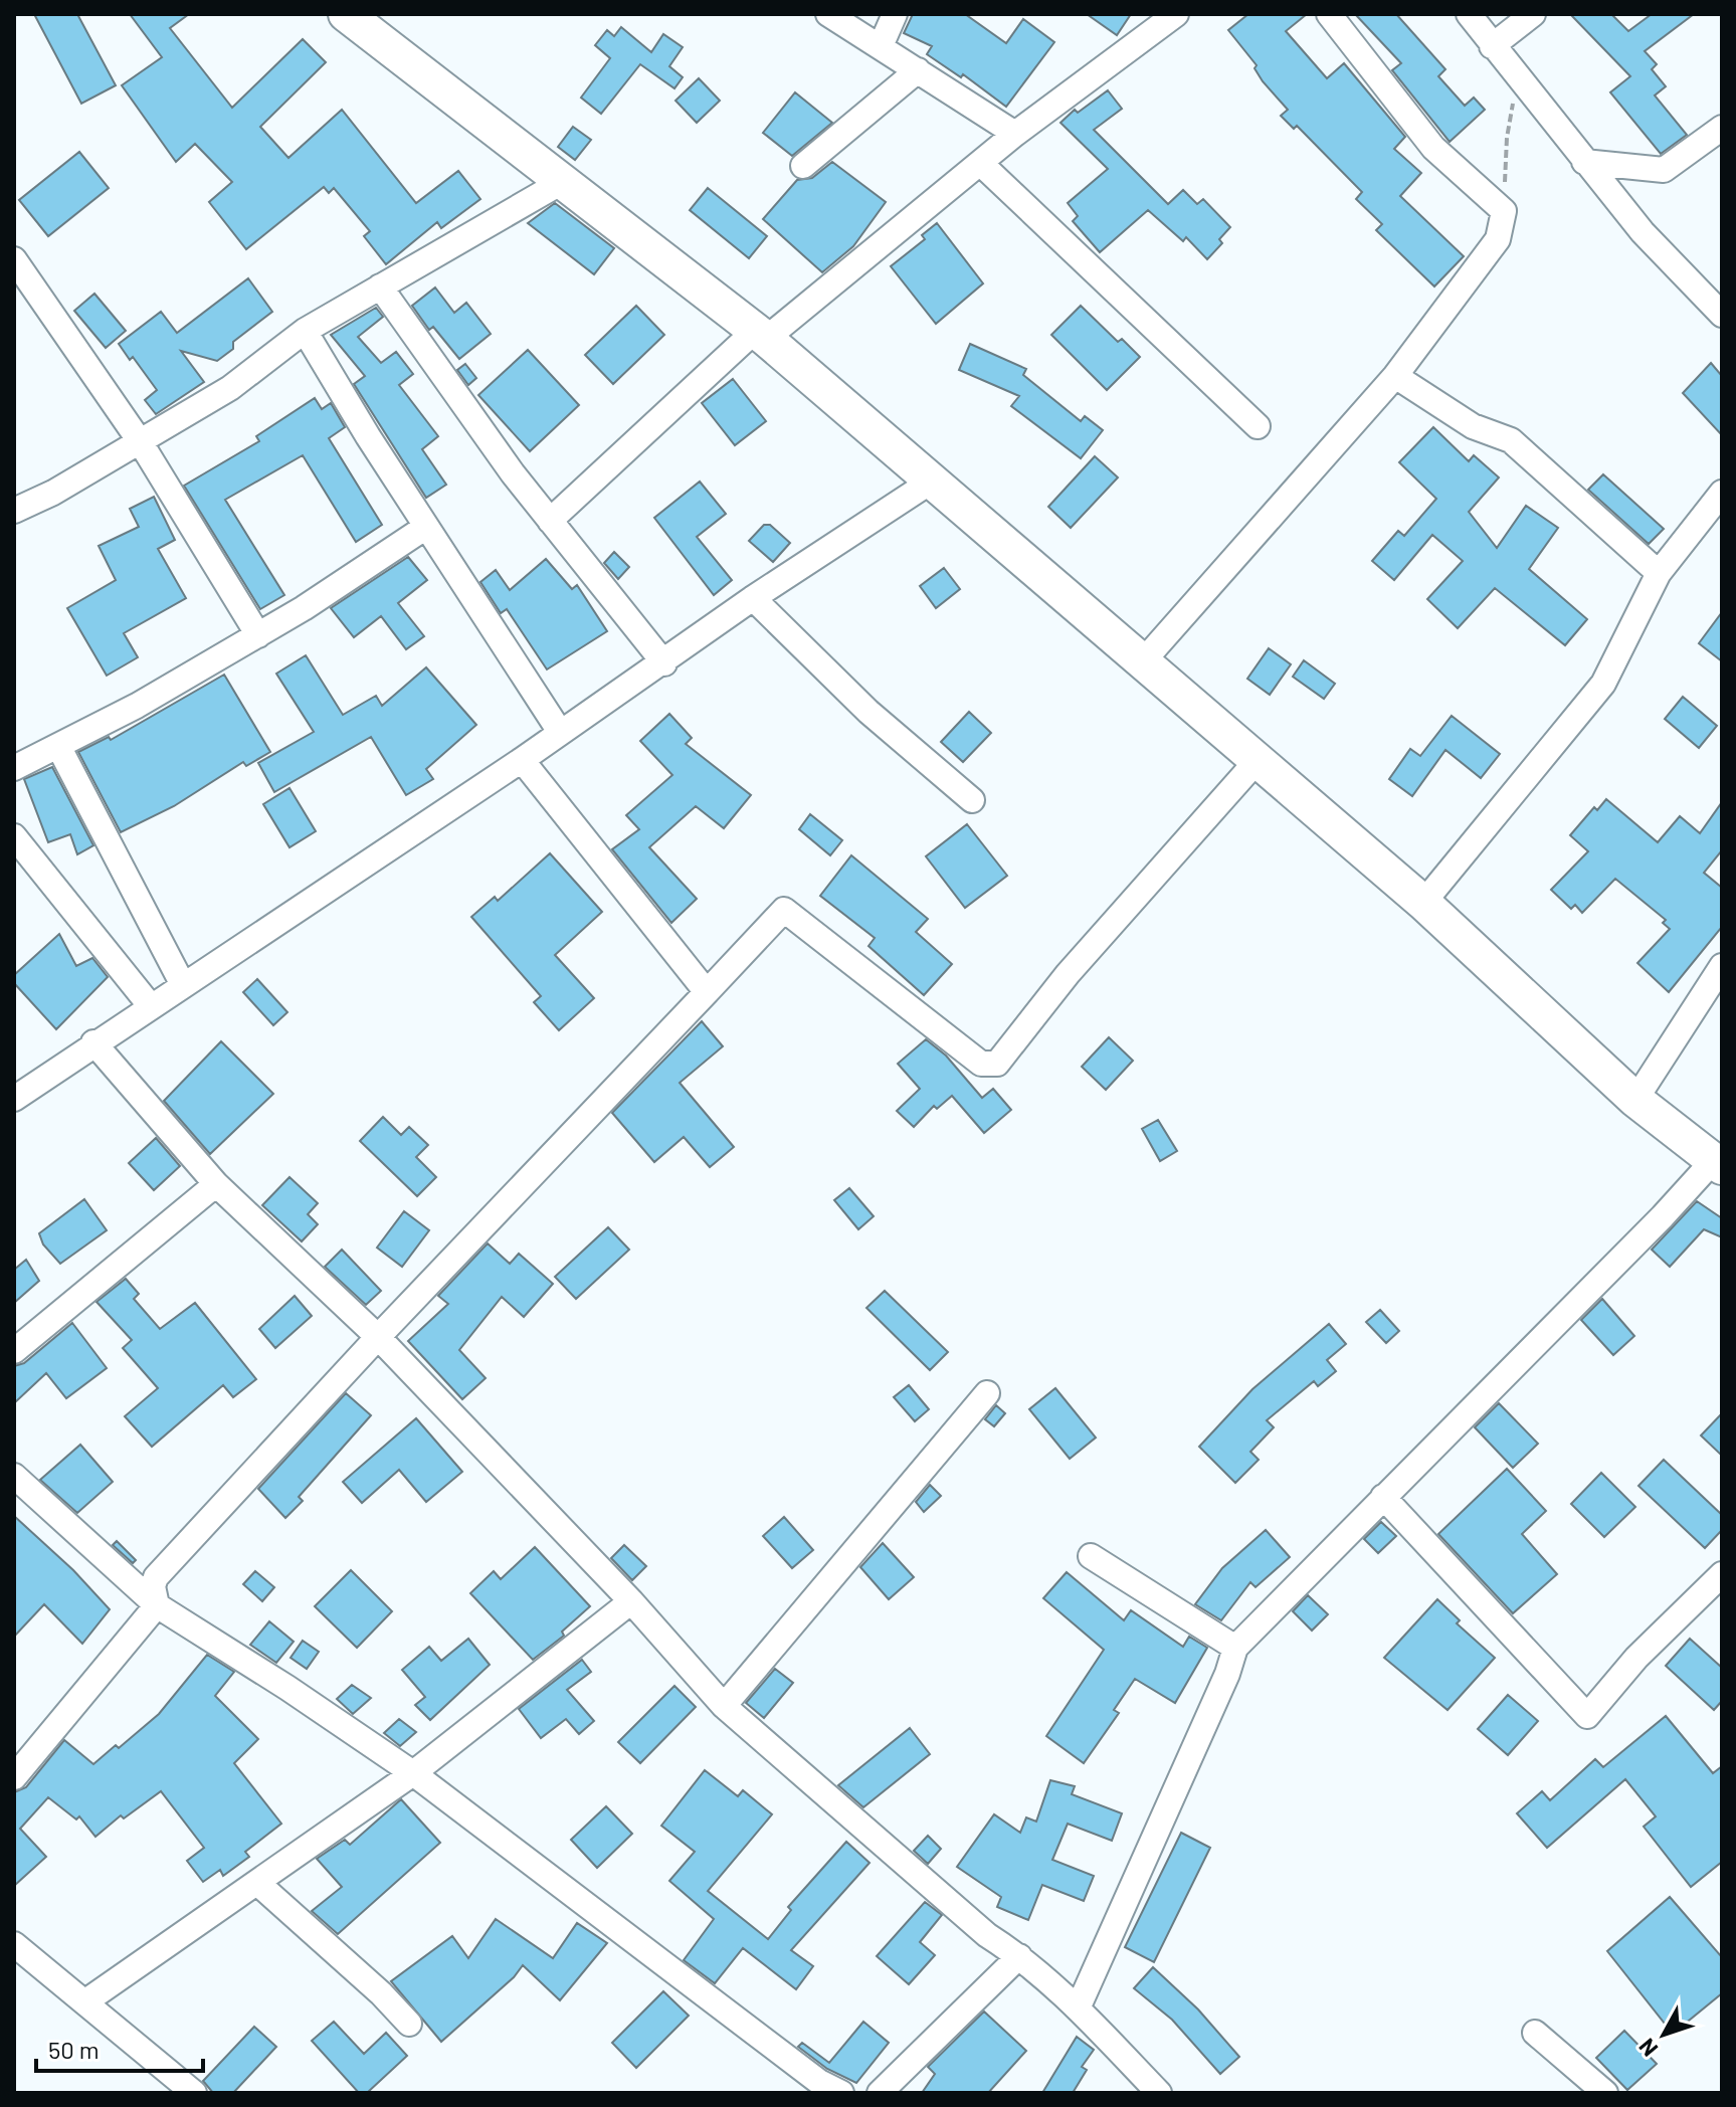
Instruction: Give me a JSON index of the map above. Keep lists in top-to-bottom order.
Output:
{
  "scale_bar": "50 m",
  "north": "bottom left"
}
